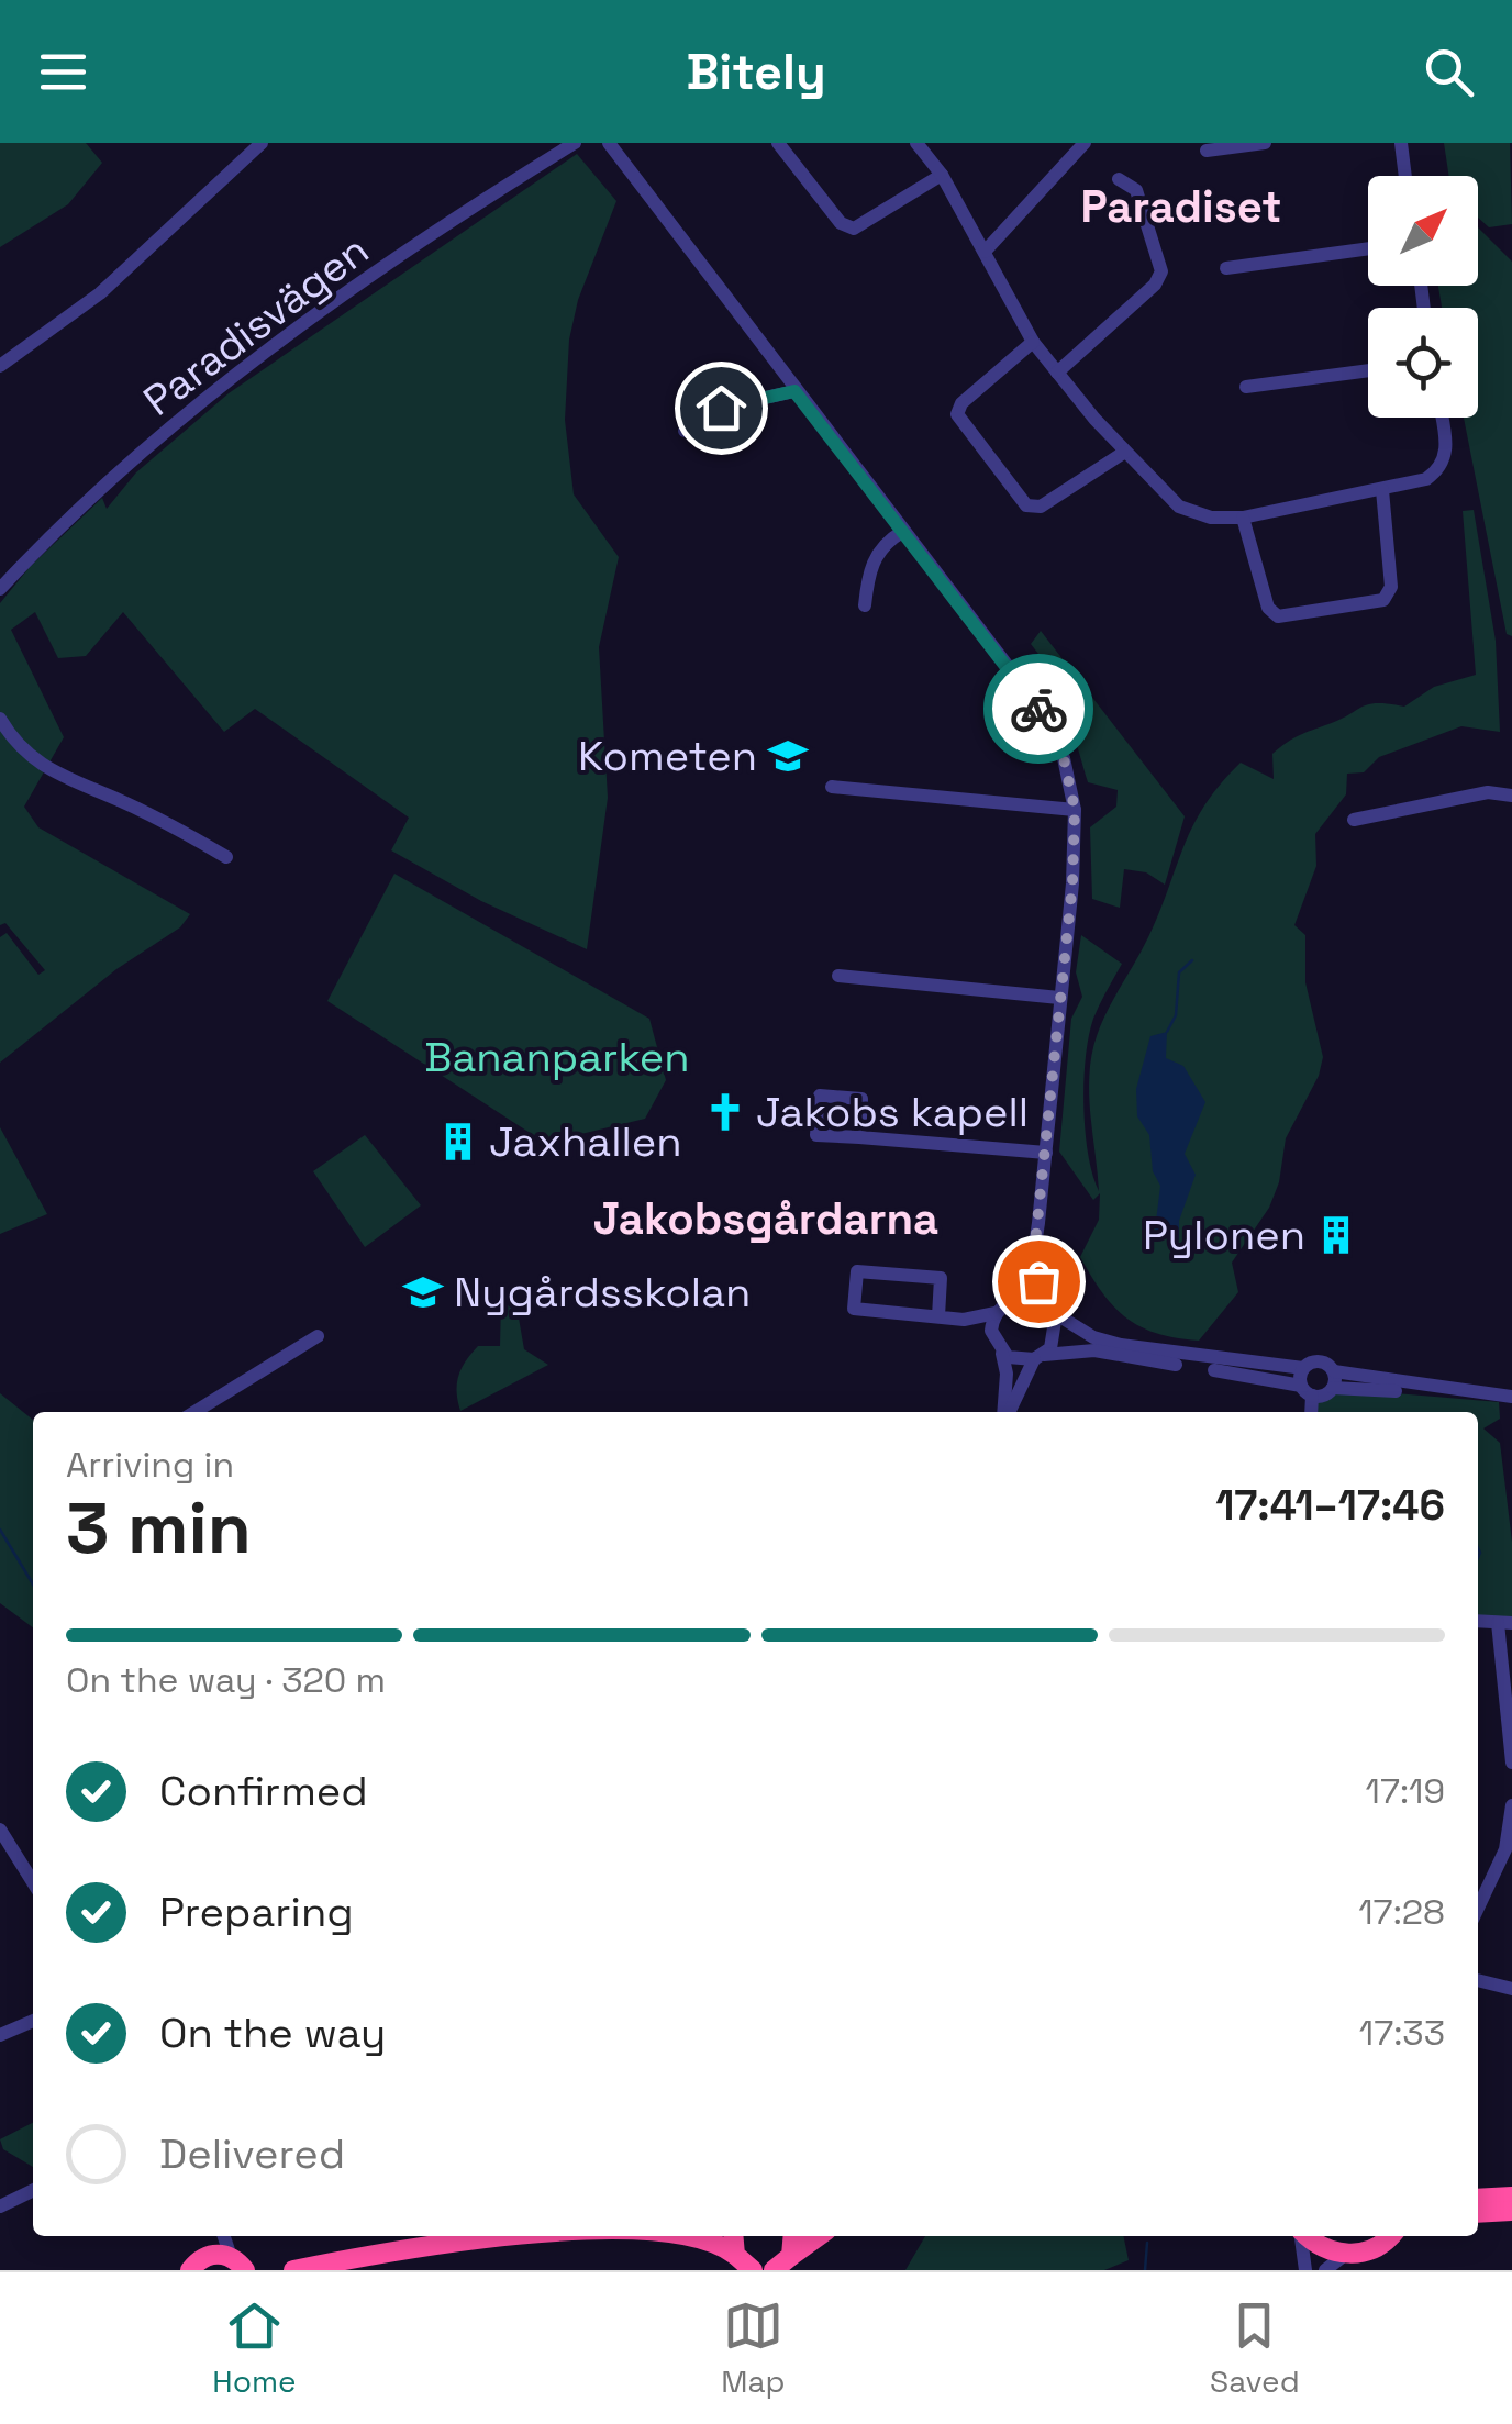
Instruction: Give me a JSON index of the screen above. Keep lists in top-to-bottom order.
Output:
{
  "streets": {
    "street": ["Paradisvägen"]
  },
  "districts": ["Paradiset", "Jakobsgårdarna"],
  "parks": ["Bananparken"],
  "places": {
    "school or university": ["Kometen", "Nygårdsskolan"],
    "church": ["Jakobs kapell"],
    "building": ["Jaxhallen", "Pylonen"]
  },
  "north": "top right",
  "page": {
    "header": "Bitely",
    "heading": ["3 min", "Arriving in", "17:41–17:46"],
    "bar": "On the way · 320 m",
    "list": [
      ["Confirmed", "17:19"],
      ["Preparing", "17:28"],
      ["On the way", "17:33"],
      "Delivered"
    ],
    "tabs": ["Home", "Map", "Saved"]
  }
}
